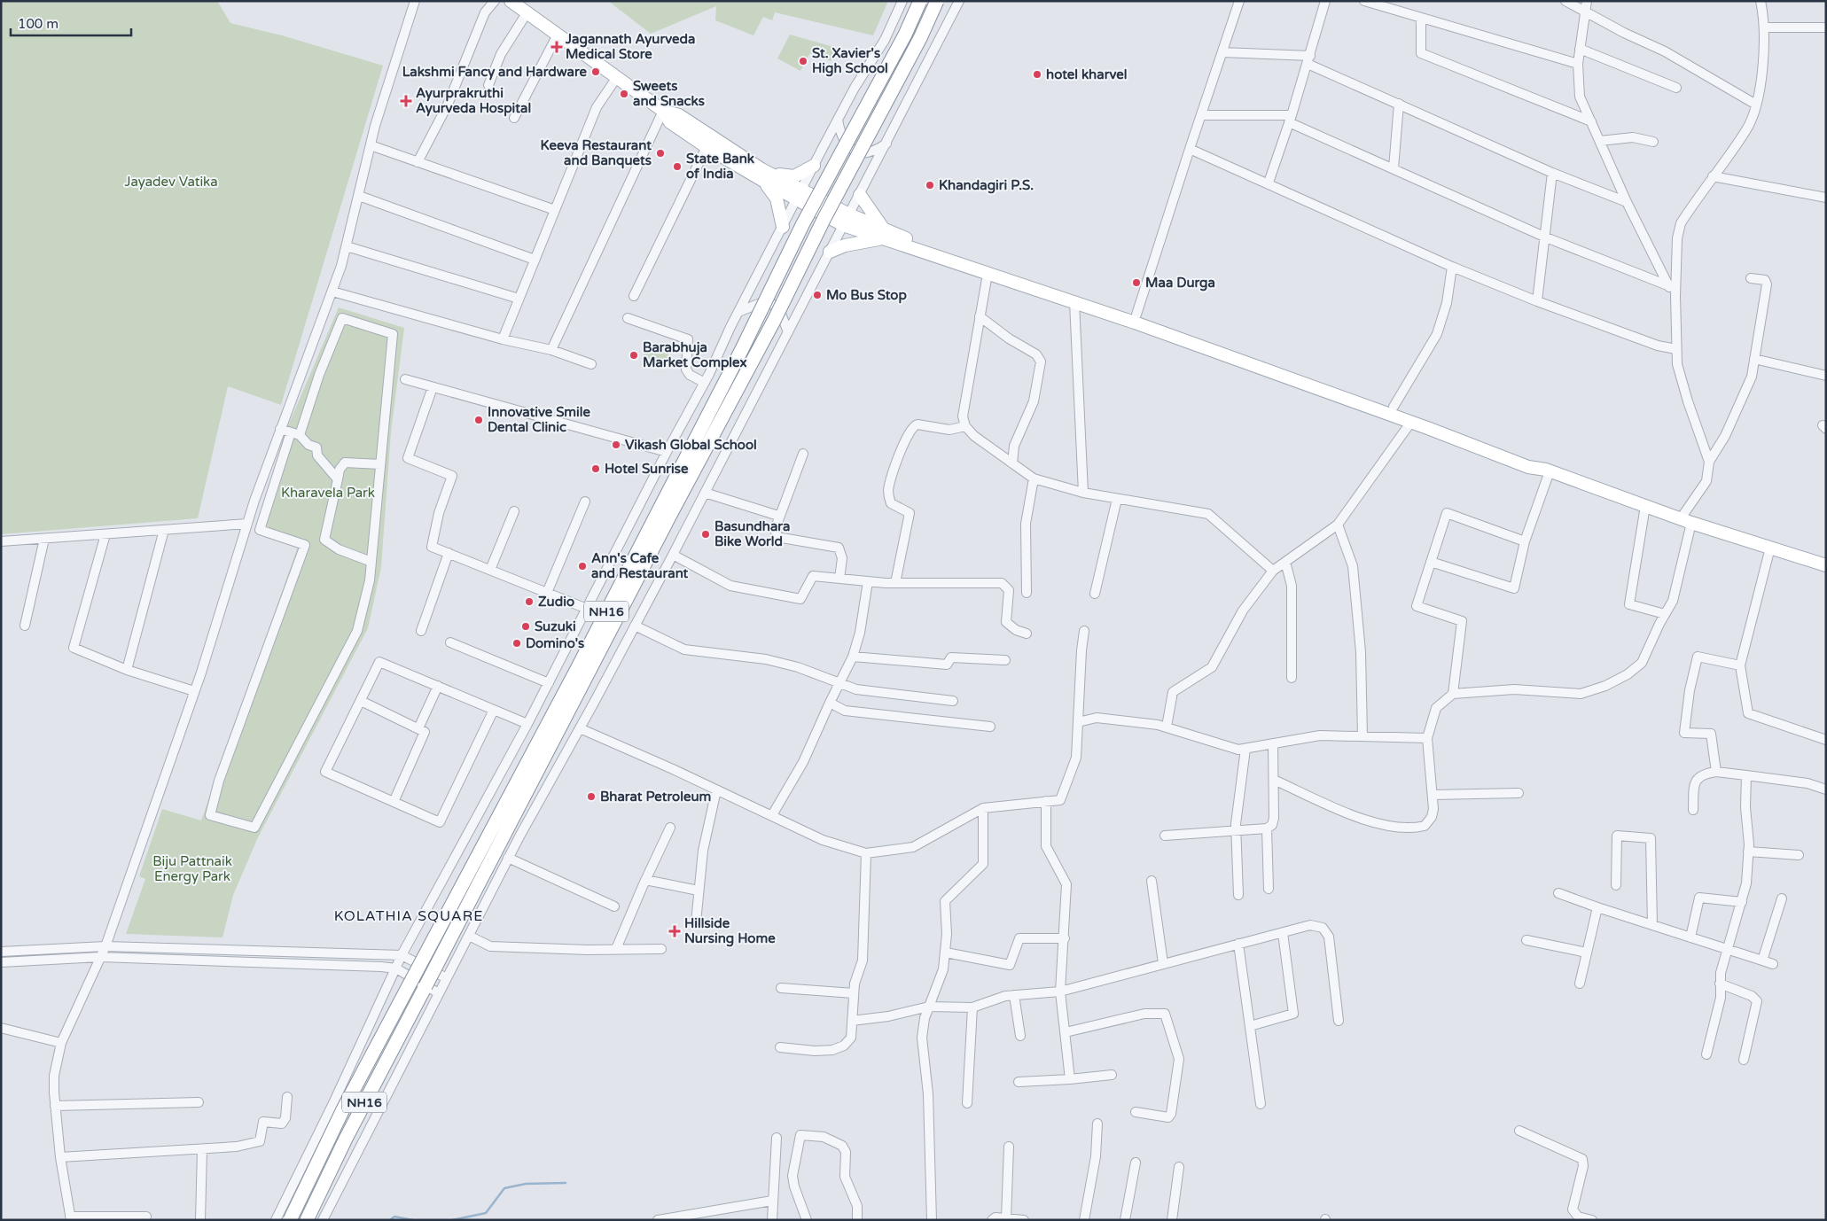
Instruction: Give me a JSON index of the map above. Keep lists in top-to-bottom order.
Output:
{
  "streets": {
    "highway": ["NH16"]
  },
  "districts": ["KOLATHIA SQUARE"],
  "parks": ["Jayadev Vatika", "Kharavela Park", "Biju Pattnaik Energy Park"],
  "places": {
    "health": ["Jagannath Ayurveda Medical Store", "Ayurprakruthi Ayurveda Hospital", "Hillside Nursing Home"],
    "other": [
      "St. Xavier's High School",
      "Lakshmi Fancy and Hardware",
      "hotel kharvel",
      "Sweets and Snacks",
      "Keeva Restaurant and Banquets",
      "State Bank of India",
      "Khandagiri P.S.",
      "Maa Durga",
      "Mo Bus Stop",
      "Barabhuja Market Complex",
      "Innovative Smile Dental Clinic",
      "Vikash Global School",
      "Hotel Sunrise",
      "Basundhara Bike World",
      "Ann's Cafe and Restaurant",
      "Zudio",
      "Suzuki",
      "Domino's",
      "Bharat Petroleum"
    ]
  },
  "scale_bar": "100 m"
}
